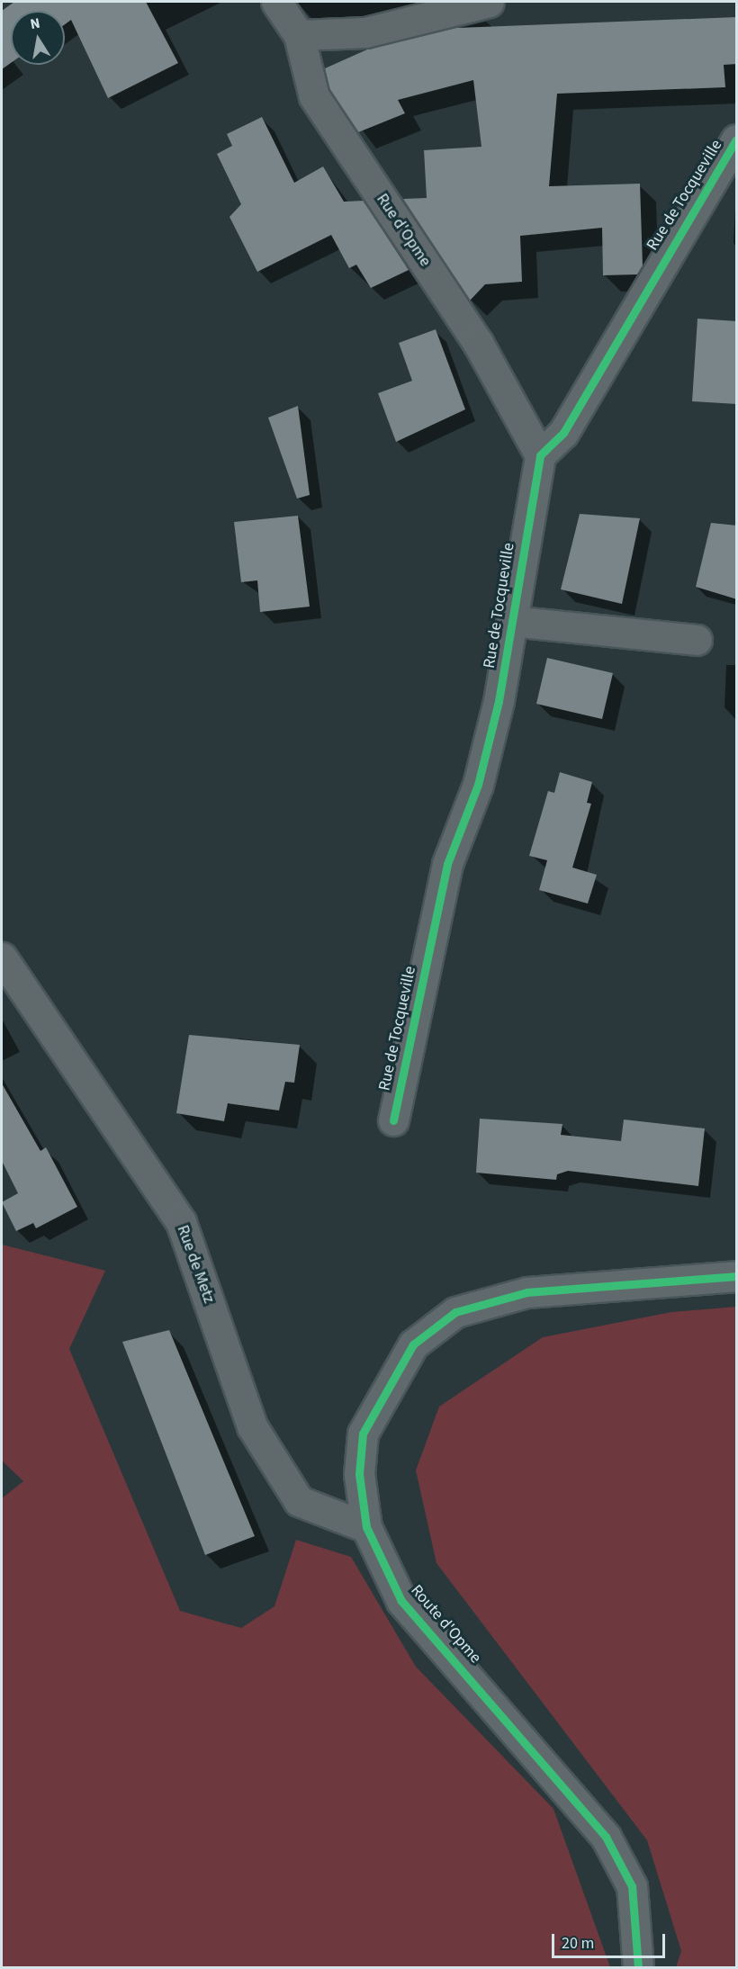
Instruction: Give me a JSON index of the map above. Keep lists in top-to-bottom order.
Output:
{
  "streets": {
    "street": [
      "Rue de Tocqueville",
      "Rue d'Opme",
      "Rue de Metz",
      "Route d'Opme"
    ]
  },
  "crossings": [
    ["Rue de Tocqueville", "Rue d'Opme"],
    ["Rue de Metz", "Route d'Opme"]
  ],
  "scale_bar": "20 m",
  "north": "top"
}
